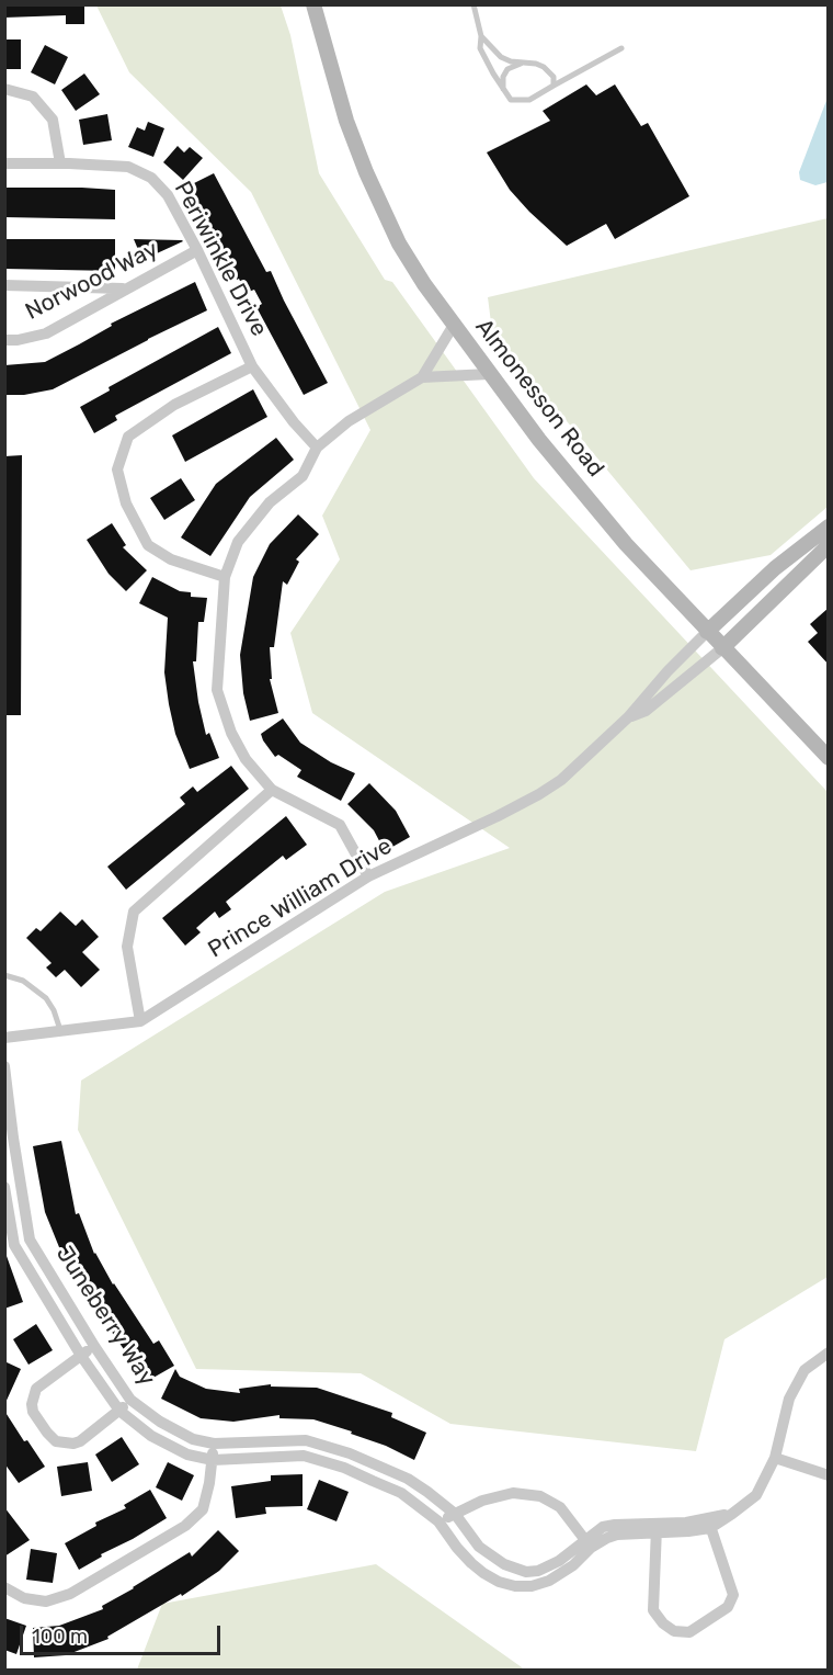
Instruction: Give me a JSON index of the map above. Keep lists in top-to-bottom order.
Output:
{
  "streets": {
    "main road": ["Almonesson Road"],
    "street": [
      "Periwinkle Drive",
      "Norwood Way",
      "Prince William Drive",
      "Juneberry Way"
    ]
  },
  "crossings": [
    ["Periwinkle Drive", "Norwood Way"],
    ["Almonesson Road", "Prince William Drive"]
  ],
  "scale_bar": "100 m"
}
